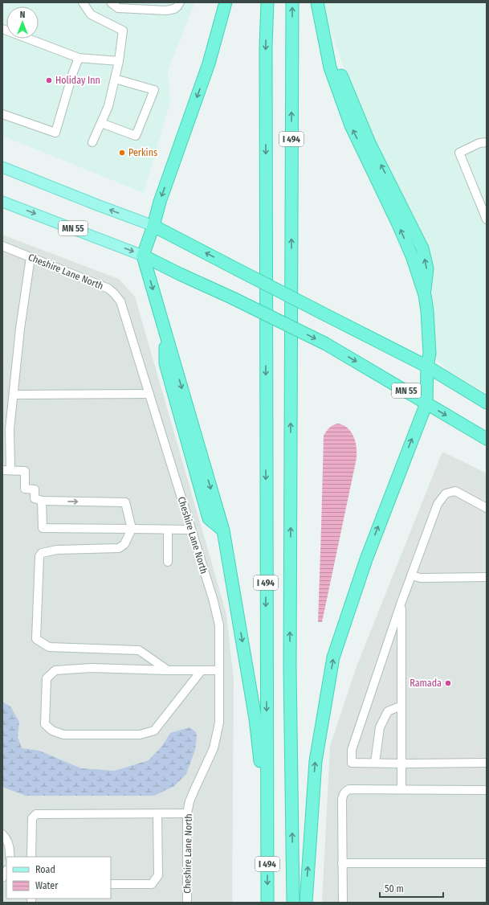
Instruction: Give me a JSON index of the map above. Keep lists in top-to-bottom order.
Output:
{
  "streets": {
    "highway": ["I 494", "MN 55"],
    "street": ["Cheshire Lane North"]
  },
  "places": ["Holiday Inn", "Perkins", "Ramada"],
  "legend": ["Road", "Water"],
  "scale_bar": "50 m",
  "north": "top"
}
